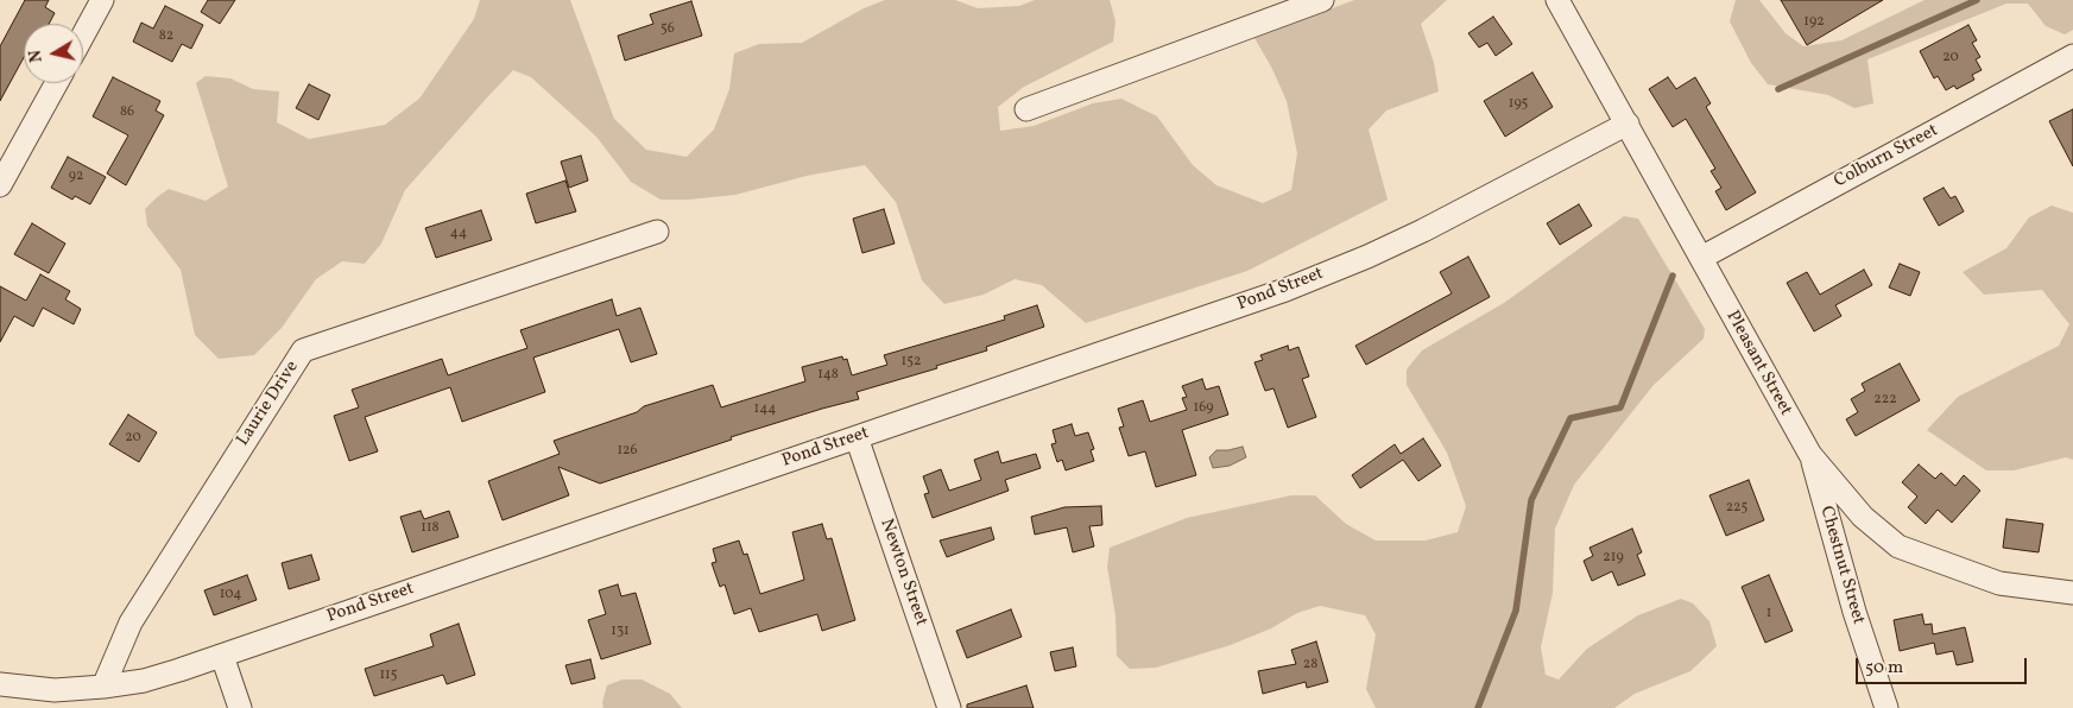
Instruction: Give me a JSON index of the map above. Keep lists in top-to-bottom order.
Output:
{
  "streets": {
    "street": [
      "Colburn Street",
      "Pond Street",
      "Pleasant Street",
      "Laurie Drive",
      "Chestnut Street",
      "Newton Street"
    ]
  },
  "crossings": [
    ["Colburn Street", "Pleasant Street"],
    ["Pond Street", "Pleasant Street"],
    ["Pond Street", "Laurie Drive"],
    ["Pond Street", "Newton Street"],
    ["Pleasant Street", "Chestnut Street"]
  ],
  "house_numbers": [
    "192",
    "56",
    "82",
    "20",
    "195",
    "86",
    "92",
    "44",
    "152",
    "148",
    "222",
    "169",
    "144",
    "20",
    "126",
    "225",
    "118",
    "219",
    "104",
    "1",
    "131",
    "28",
    "115"
  ],
  "scale_bar": "50 m",
  "north": "left"
}
